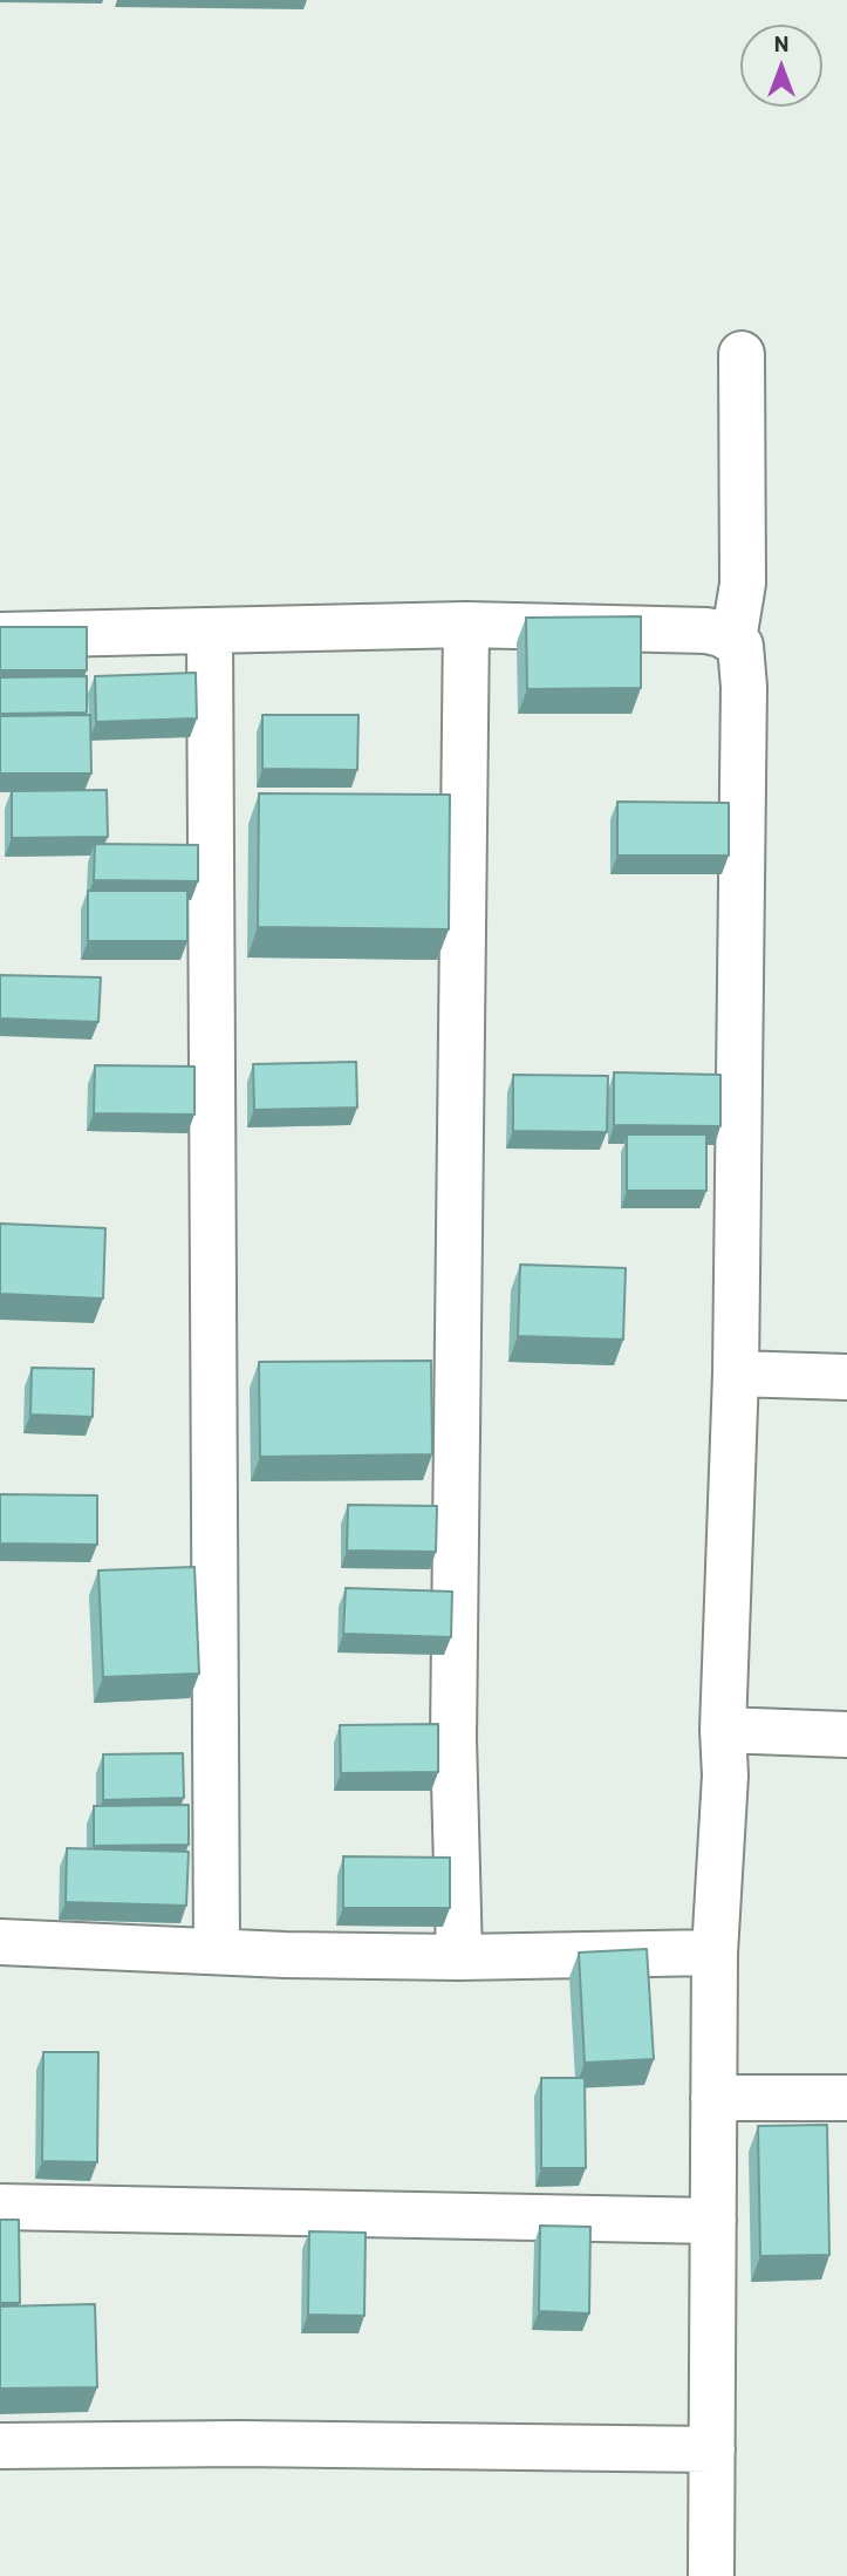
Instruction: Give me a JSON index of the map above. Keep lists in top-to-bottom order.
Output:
{
  "north": "top"
}
